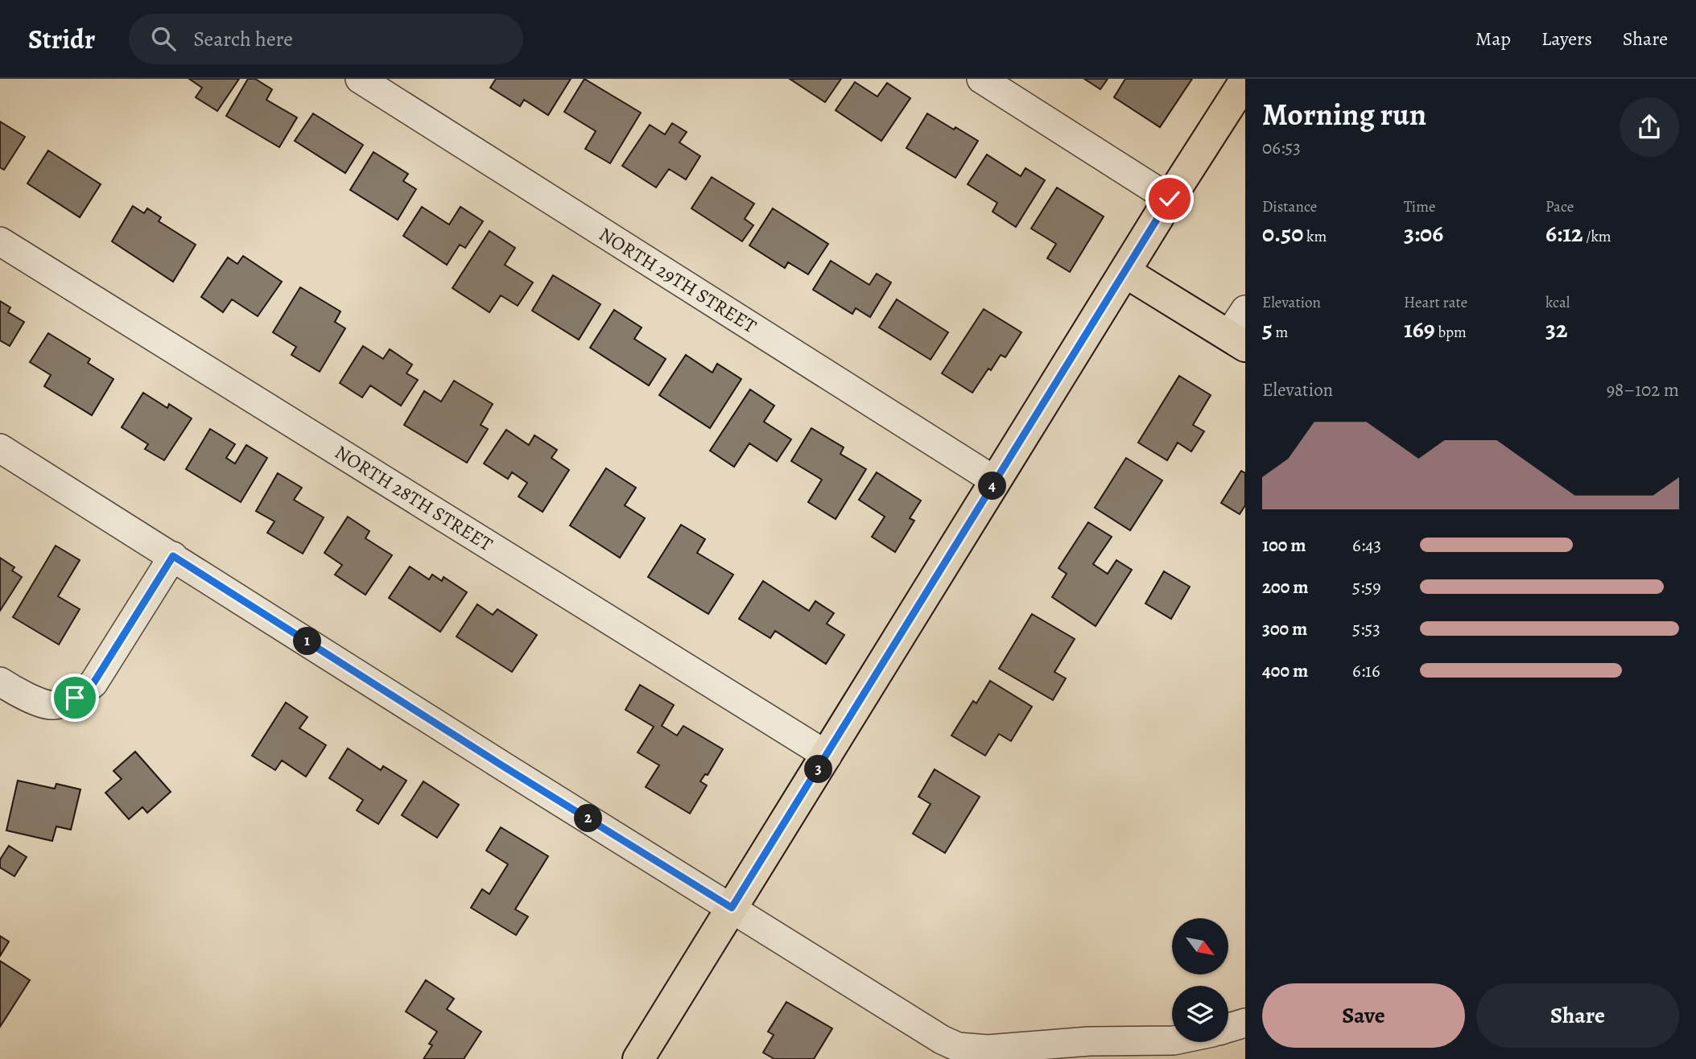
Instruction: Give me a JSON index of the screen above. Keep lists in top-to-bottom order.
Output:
{
  "streets": {
    "street": ["NORTH 29TH STREET", "NORTH 28TH STREET"]
  },
  "north": "bottom right",
  "page": {
    "header": "Stridr",
    "search": "Search here",
    "nav": ["Map", "Layers", "Share"],
    "heading": ["Morning run", "06:53"],
    "stats": [
      ["Distance", "0.50 km"],
      ["Time", "3:06"],
      ["Pace", "6:12 /km"],
      ["Elevation", "5 m"],
      ["Heart rate", "169 bpm"],
      ["kcal", "32"]
    ],
    "chart": ["Elevation", "98–102 m"],
    "pins": [
      "4",
      "1",
      "3",
      "2"
    ],
    "list": [
      {
        "name": "100 m",
        "note": "6:43"
      },
      {
        "name": "200 m",
        "note": "5:59"
      },
      {
        "name": "300 m",
        "note": "5:53"
      },
      {
        "name": "400 m",
        "note": "6:16"
      }
    ],
    "buttons": ["Save", "Share"]
  }
}
